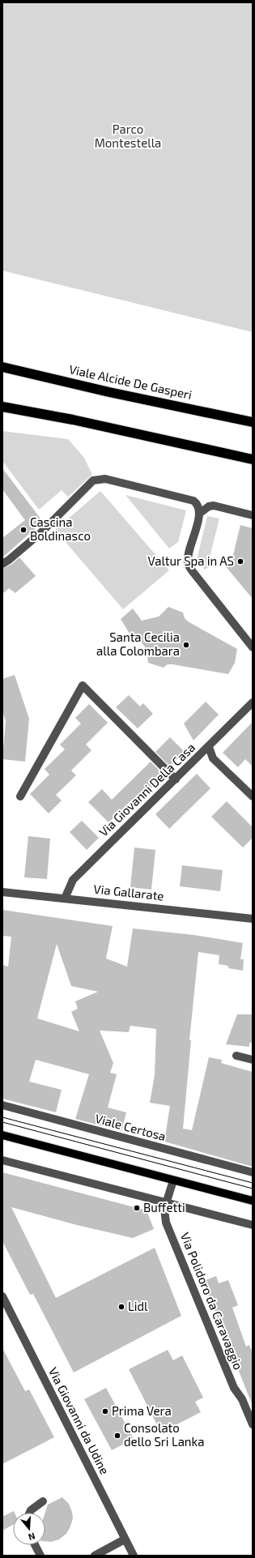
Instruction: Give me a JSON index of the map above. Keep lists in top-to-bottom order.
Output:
{
  "streets": {
    "highway": ["Viale Alcide De Gasperi"],
    "street": [
      "Via Giovanni Della Casa",
      "Via Gallarate",
      "Viale Certosa",
      "Via Polidoro da Caravaggio",
      "Via Giovanni da Udine"
    ]
  },
  "crossings": [
    ["Via Giovanni Della Casa", "Via Gallarate"]
  ],
  "parks": ["Parco Montestella"],
  "places": [
    "Cascina Boldinasco",
    "Valtur Spa in AS",
    "Santa Cecilia alla Colombara",
    "Buffetti",
    "Lidl",
    "Prima Vera",
    "Consolato dello Sri Lanka"
  ],
  "north": "bottom"
}
